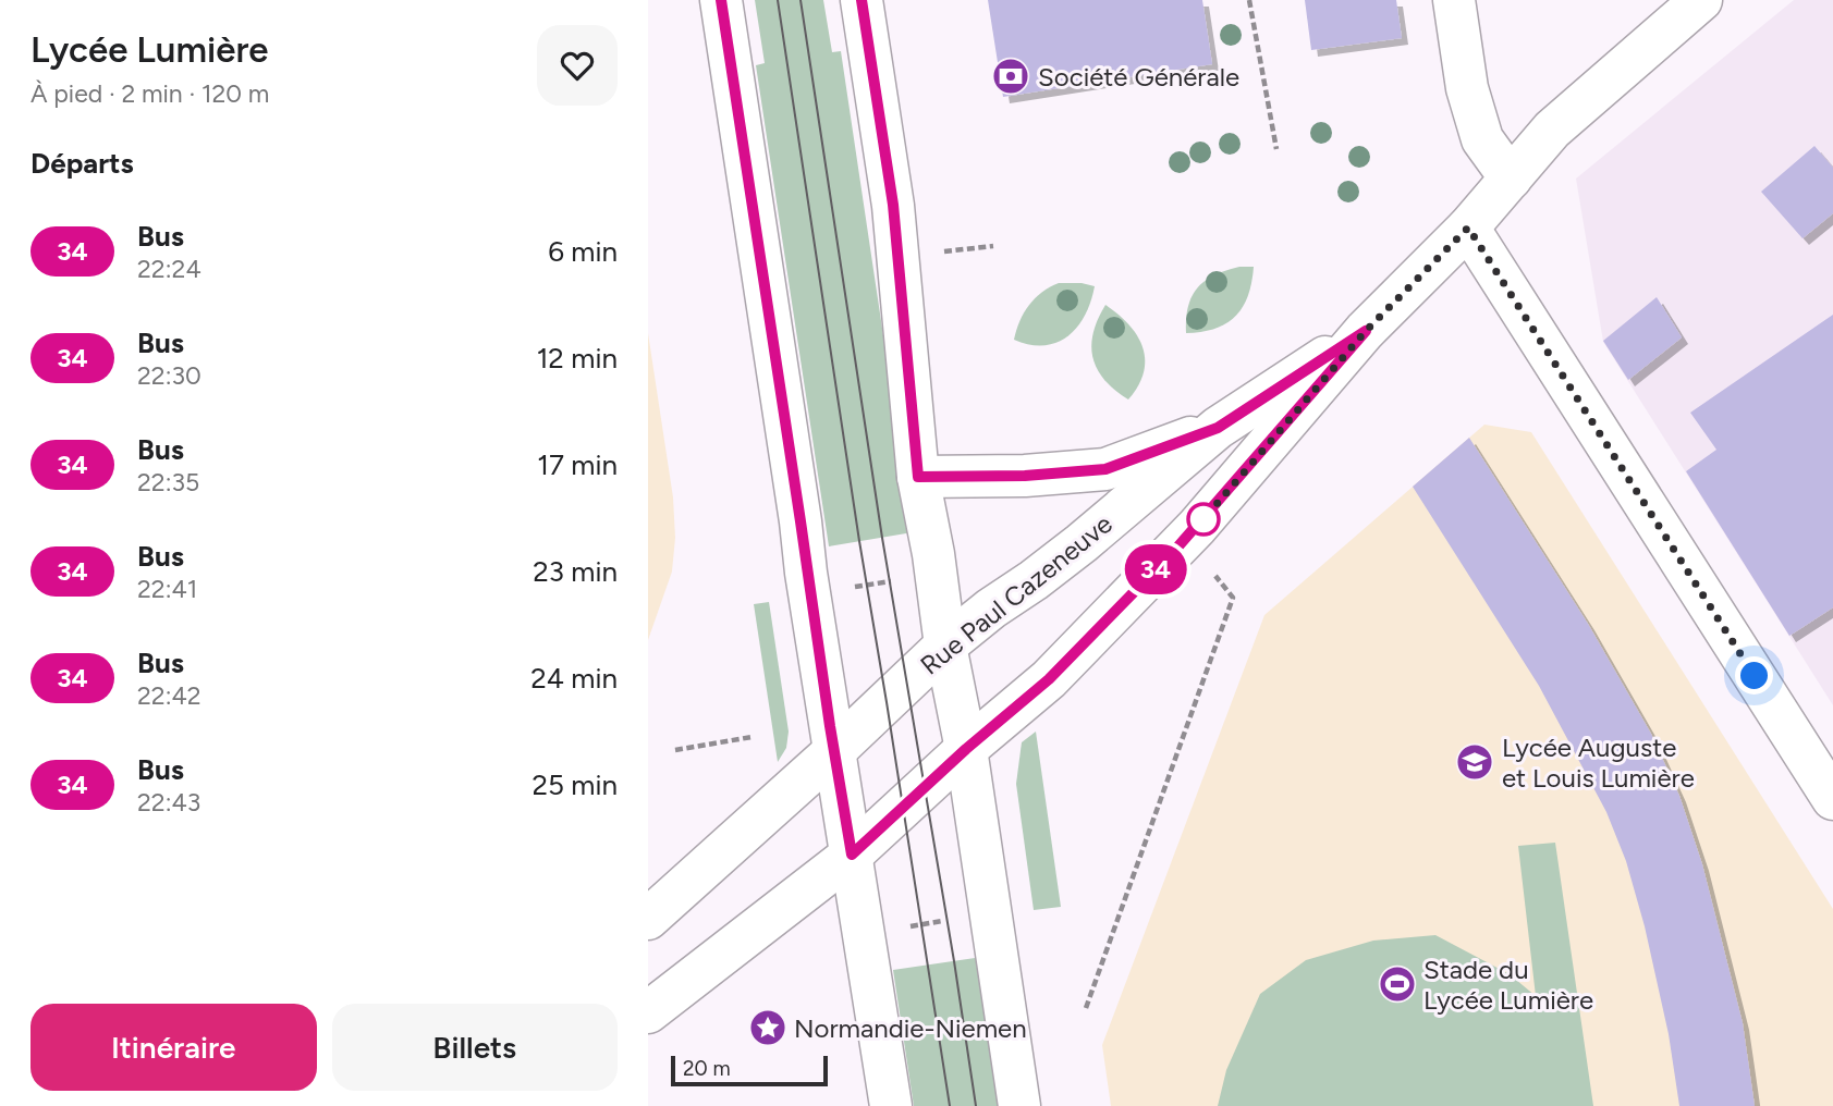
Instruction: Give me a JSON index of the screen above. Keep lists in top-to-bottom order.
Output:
{
  "streets": {
    "street": ["Rue Paul Cazeneuve"]
  },
  "places": {
    "bank": ["Société Générale"],
    "school or university": ["Lycée Auguste et Louis Lumière"],
    "sports": ["Stade du Lycée Lumière"],
    "place": ["Normandie-Niemen"]
  },
  "lines": ["bus line 34"],
  "scale_bar": "20 m",
  "page": {
    "heading": [
      ["Lycée Lumière", "À pied · 2 min · 120 m"],
      "Départs"
    ],
    "on_map": "34",
    "list": [
      {
        "mark": "34",
        "name": "Bus",
        "note": "22:24",
        "value": "6 min"
      },
      {
        "mark": "34",
        "name": "Bus",
        "note": "22:30",
        "value": "12 min"
      },
      {
        "mark": "34",
        "name": "Bus",
        "note": "22:35",
        "value": "17 min"
      },
      {
        "mark": "34",
        "name": "Bus",
        "note": "22:41",
        "value": "23 min"
      },
      {
        "mark": "34",
        "name": "Bus",
        "note": "22:42",
        "value": "24 min"
      },
      {
        "mark": "34",
        "name": "Bus",
        "note": "22:43",
        "value": "25 min"
      }
    ],
    "buttons": ["Itinéraire", "Billets"],
    "scale": "20 m"
  }
}
